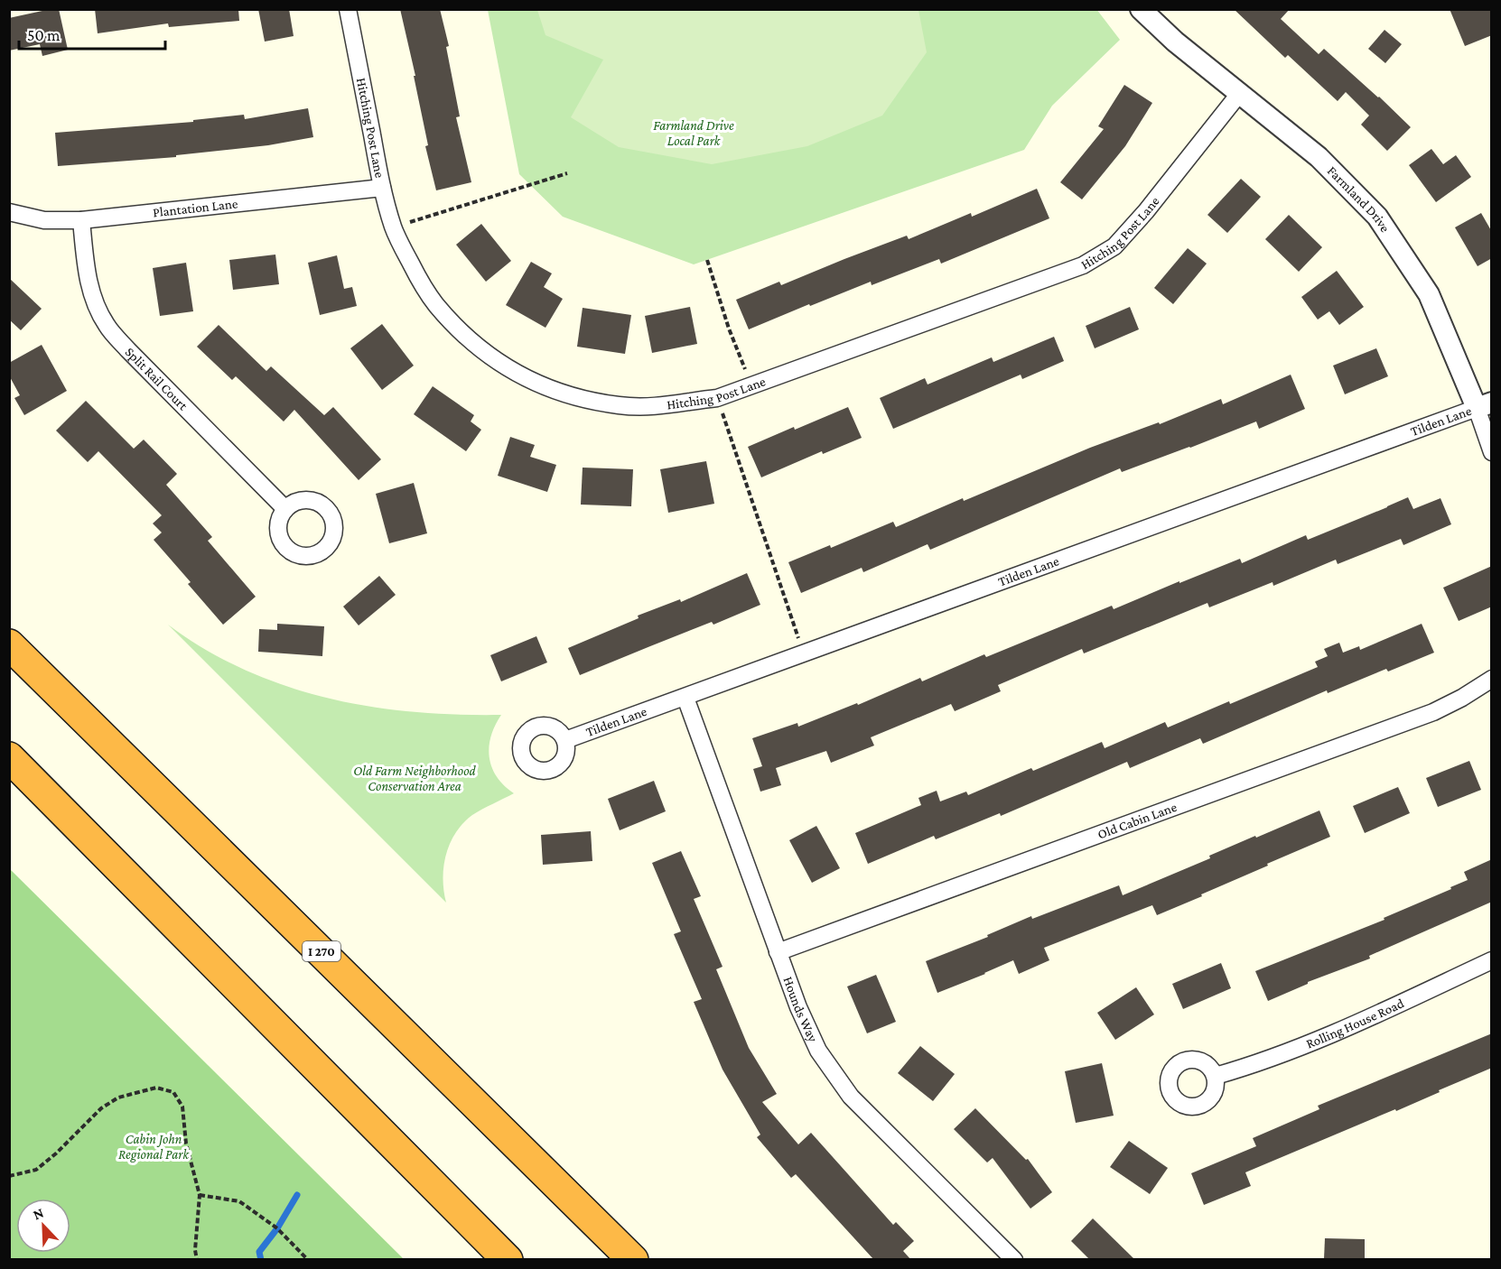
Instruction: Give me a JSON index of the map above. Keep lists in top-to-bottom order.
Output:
{
  "streets": {
    "highway": ["I 270"],
    "street": [
      "Hitching Post Lane",
      "Farmland Drive",
      "Plantation Lane",
      "Split Rail Court",
      "Tilden Lane",
      "Old Cabin Lane",
      "Hounds Way",
      "Rolling House Road"
    ]
  },
  "crossings": [
    ["Hitching Post Lane", "Farmland Drive"],
    ["Hitching Post Lane", "Plantation Lane"],
    ["Farmland Drive", "Tilden Lane"],
    ["Plantation Lane", "Split Rail Court"],
    ["Tilden Lane", "Hounds Way"],
    ["Old Cabin Lane", "Hounds Way"]
  ],
  "parks": ["Farmland Drive Local Park", "Old Farm Neighborhood Conservation Area", "Cabin John Regional Park"],
  "scale_bar": "50 m",
  "north": "top left"
}
